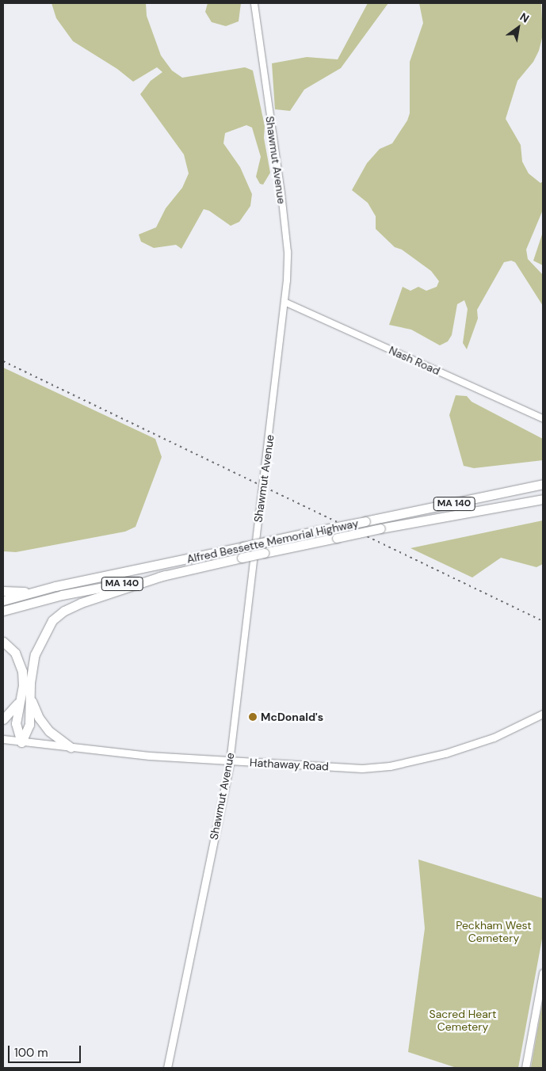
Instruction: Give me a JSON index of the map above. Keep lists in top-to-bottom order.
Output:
{
  "streets": {
    "highway": ["MA 140", "Alfred Bessette Memorial Highway"],
    "main road": ["Shawmut Avenue", "Hathaway Road"],
    "street": ["Nash Road"]
  },
  "crossings": [
    ["Shawmut Avenue", "Nash Road"],
    ["Shawmut Avenue", "Hathaway Road"]
  ],
  "parks": ["Peckham West Cemetery", "Sacred Heart Cemetery"],
  "places": ["McDonald's"],
  "scale_bar": "100 m",
  "north": "top right"
}
